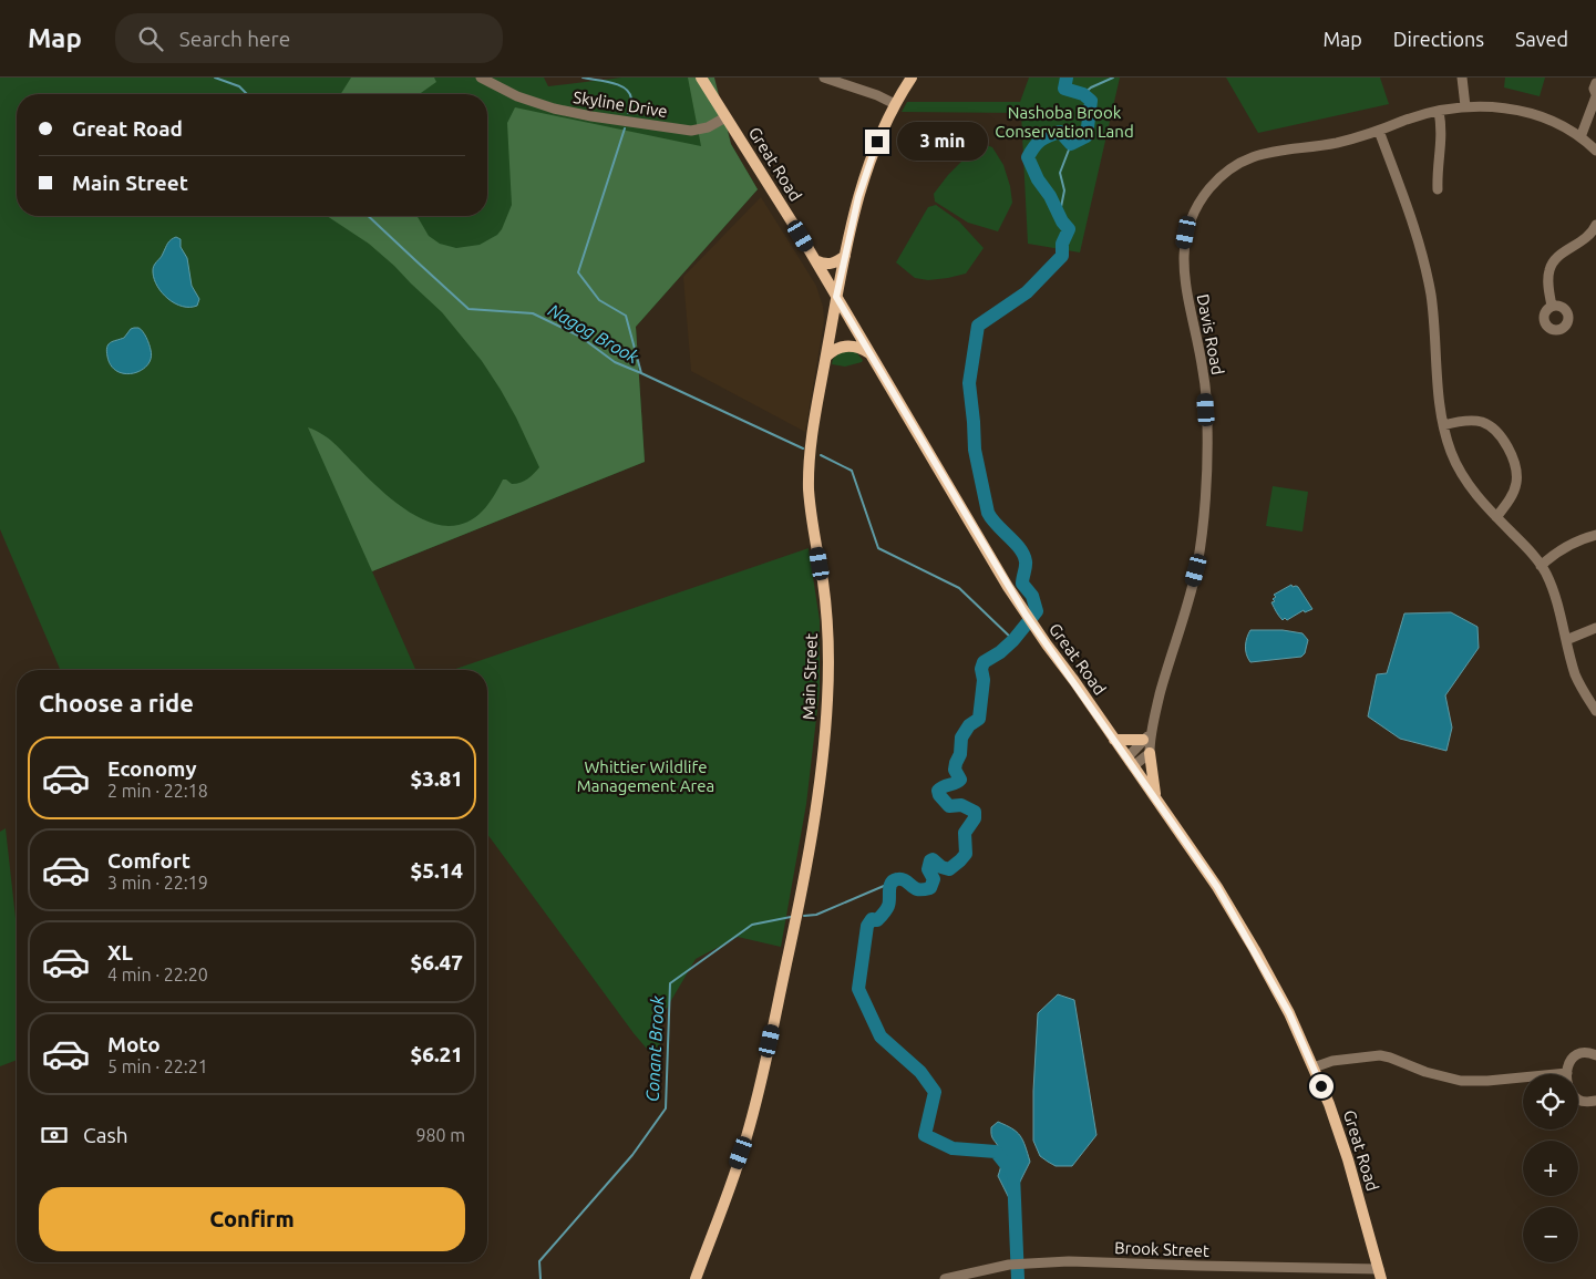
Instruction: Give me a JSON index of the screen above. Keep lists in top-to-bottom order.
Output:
{
  "streets": {
    "main road": ["Great Road", "Main Street"],
    "street": ["Skyline Drive", "Davis Road", "Brook Street"]
  },
  "crossings": [
    ["Skyline Drive", "Great Road"],
    ["Great Road", "Davis Road"],
    ["Great Road", "Main Street"],
    ["Great Road", "Brook Street"]
  ],
  "water": ["Nagog Brook", "Conant Brook"],
  "parks": ["Nashoba Brook Conservation Land", "Whittier Wildlife Management Area"],
  "page": {
    "header": "Map",
    "search": "Search here",
    "nav": ["Map", "Directions", "Saved"],
    "banner": ["Great Road", "Main Street"],
    "bubble": "3 min",
    "heading": "Choose a ride",
    "list": [
      {
        "name": "Economy",
        "note": "2 min · 22:18",
        "value": "$3.81"
      },
      {
        "name": "Comfort",
        "note": "3 min · 22:19",
        "value": "$5.14"
      },
      {
        "name": "XL",
        "note": "4 min · 22:20",
        "value": "$6.47"
      },
      {
        "name": "Moto",
        "note": "5 min · 22:21",
        "value": "$6.21"
      }
    ],
    "map_buttons": ["+", "−"],
    "pay": ["Cash", "980 m"],
    "buttons": "Confirm"
  }
}
